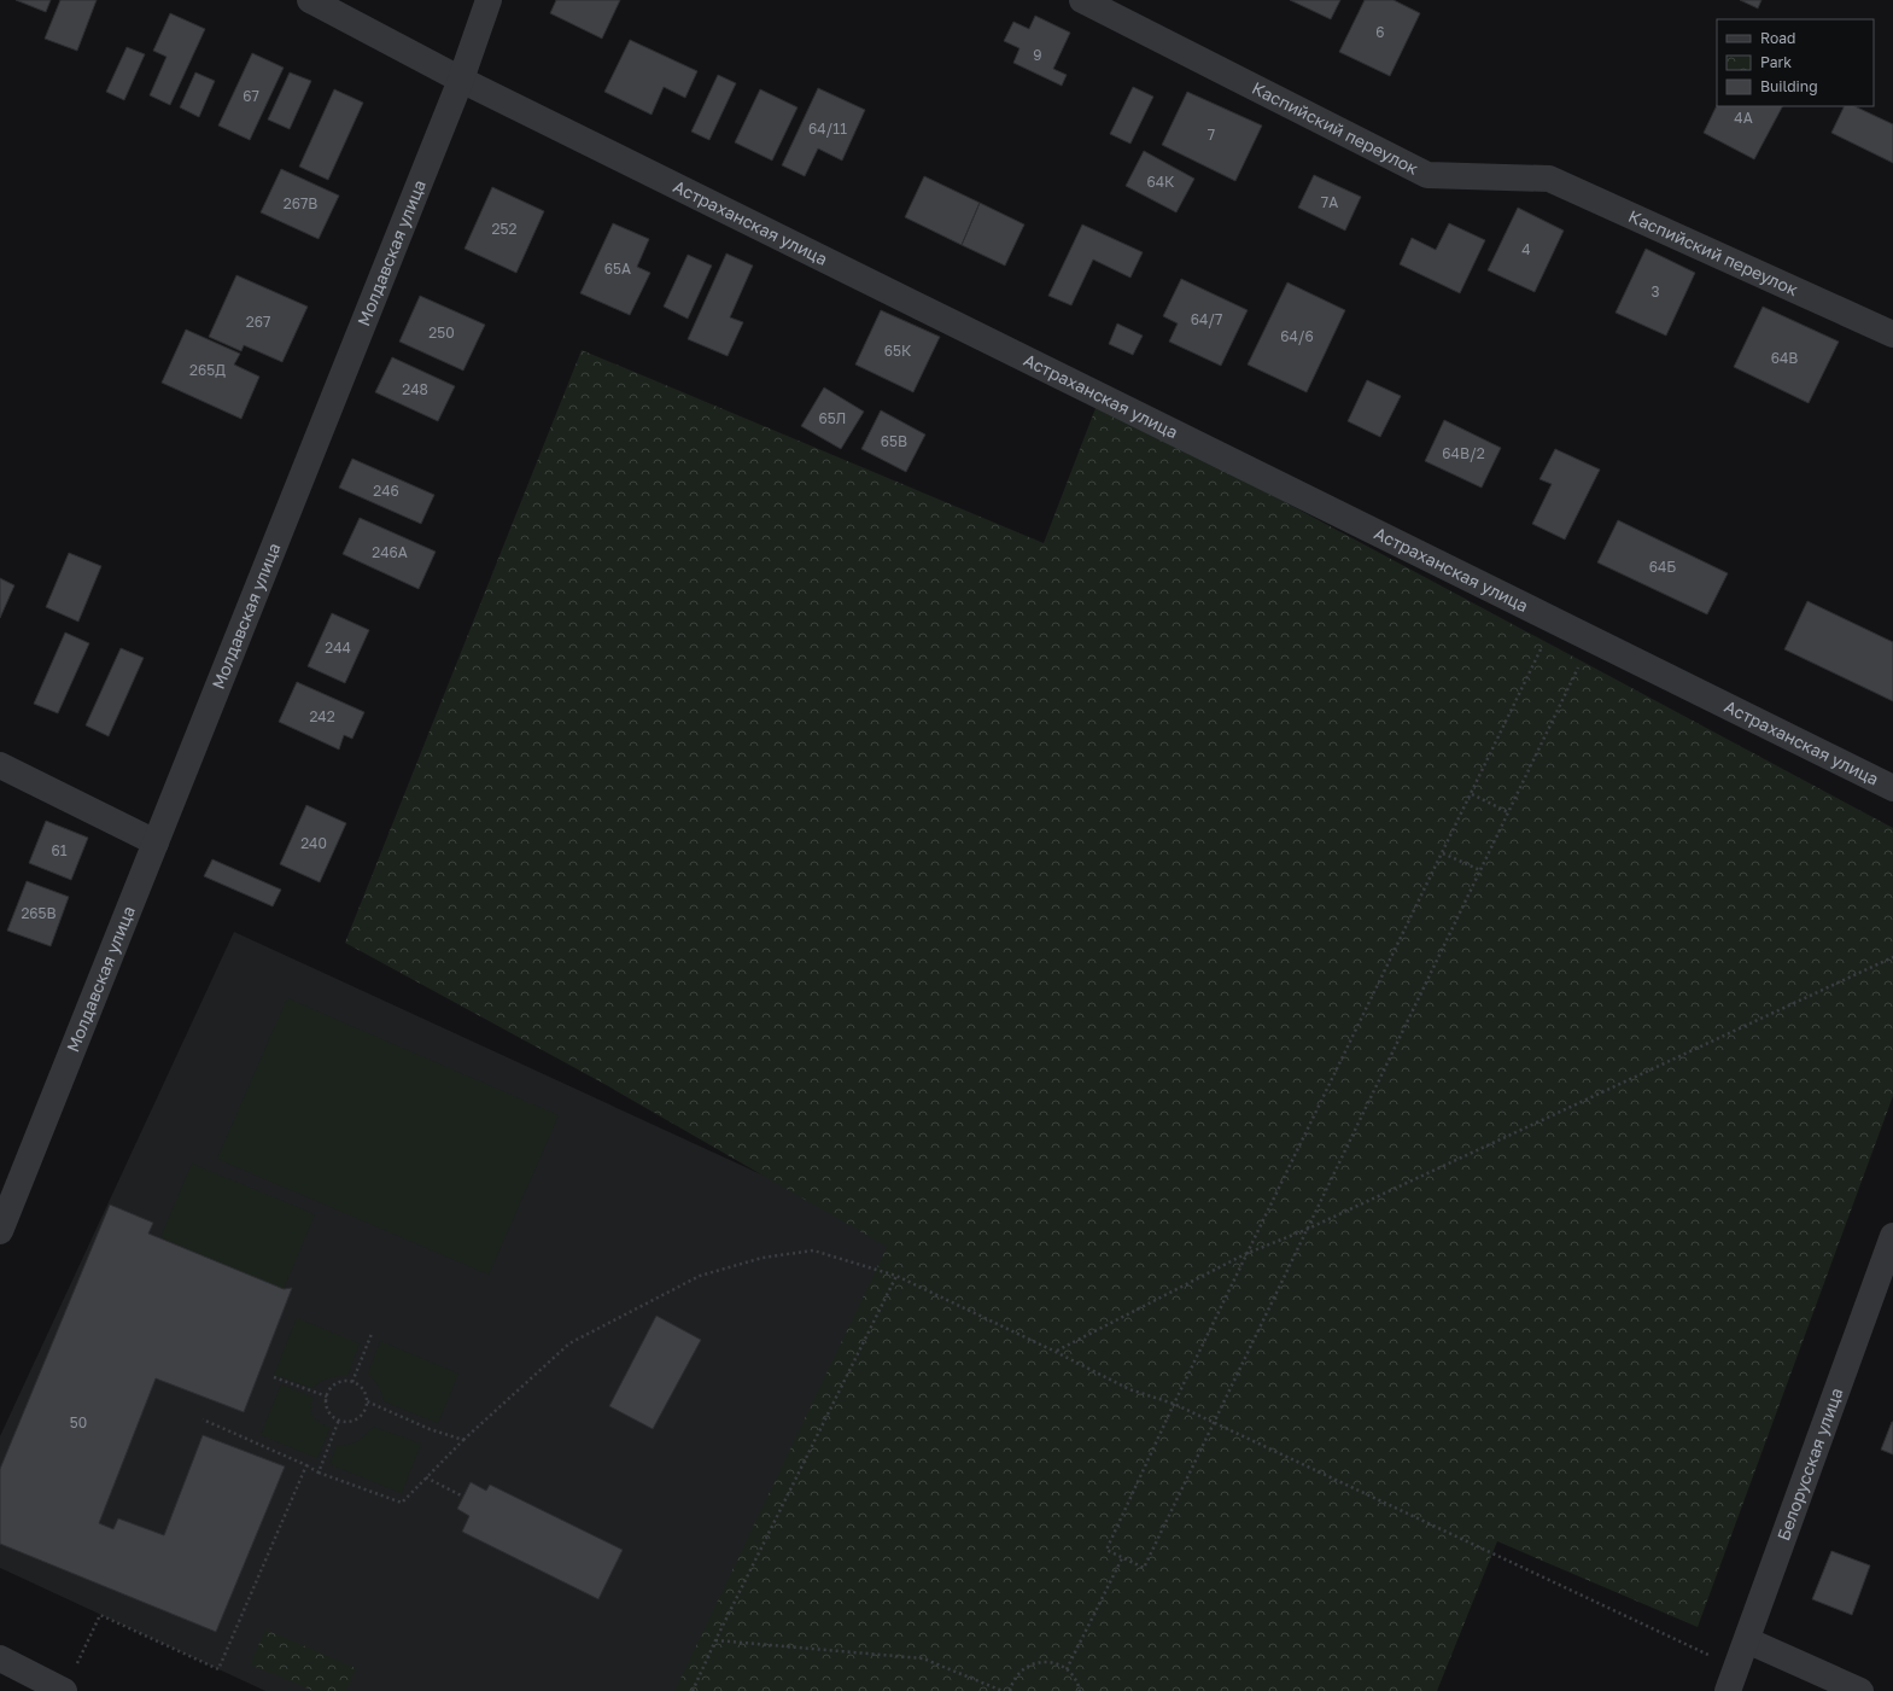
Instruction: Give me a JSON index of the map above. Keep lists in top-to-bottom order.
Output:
{
  "streets": {
    "street": [
      "Каспийский переулок",
      "Астраханская улица",
      "Молдавская улица",
      "Белорусская улица"
    ]
  },
  "crossings": [
    ["Астраханская улица", "Молдавская улица"]
  ],
  "house_numbers": [
    "6",
    "9",
    "67",
    "4А",
    "64/11",
    "7",
    "64К",
    "7А",
    "267В",
    "252",
    "4",
    "65А",
    "3",
    "64/7",
    "267",
    "250",
    "64/6",
    "65К",
    "64В",
    "265Д",
    "248",
    "65Л",
    "65В",
    "64В/2",
    "246",
    "246А",
    "64Б",
    "244",
    "242",
    "240",
    "61",
    "265В",
    "50"
  ],
  "legend": ["Road", "Park", "Building"]
}
